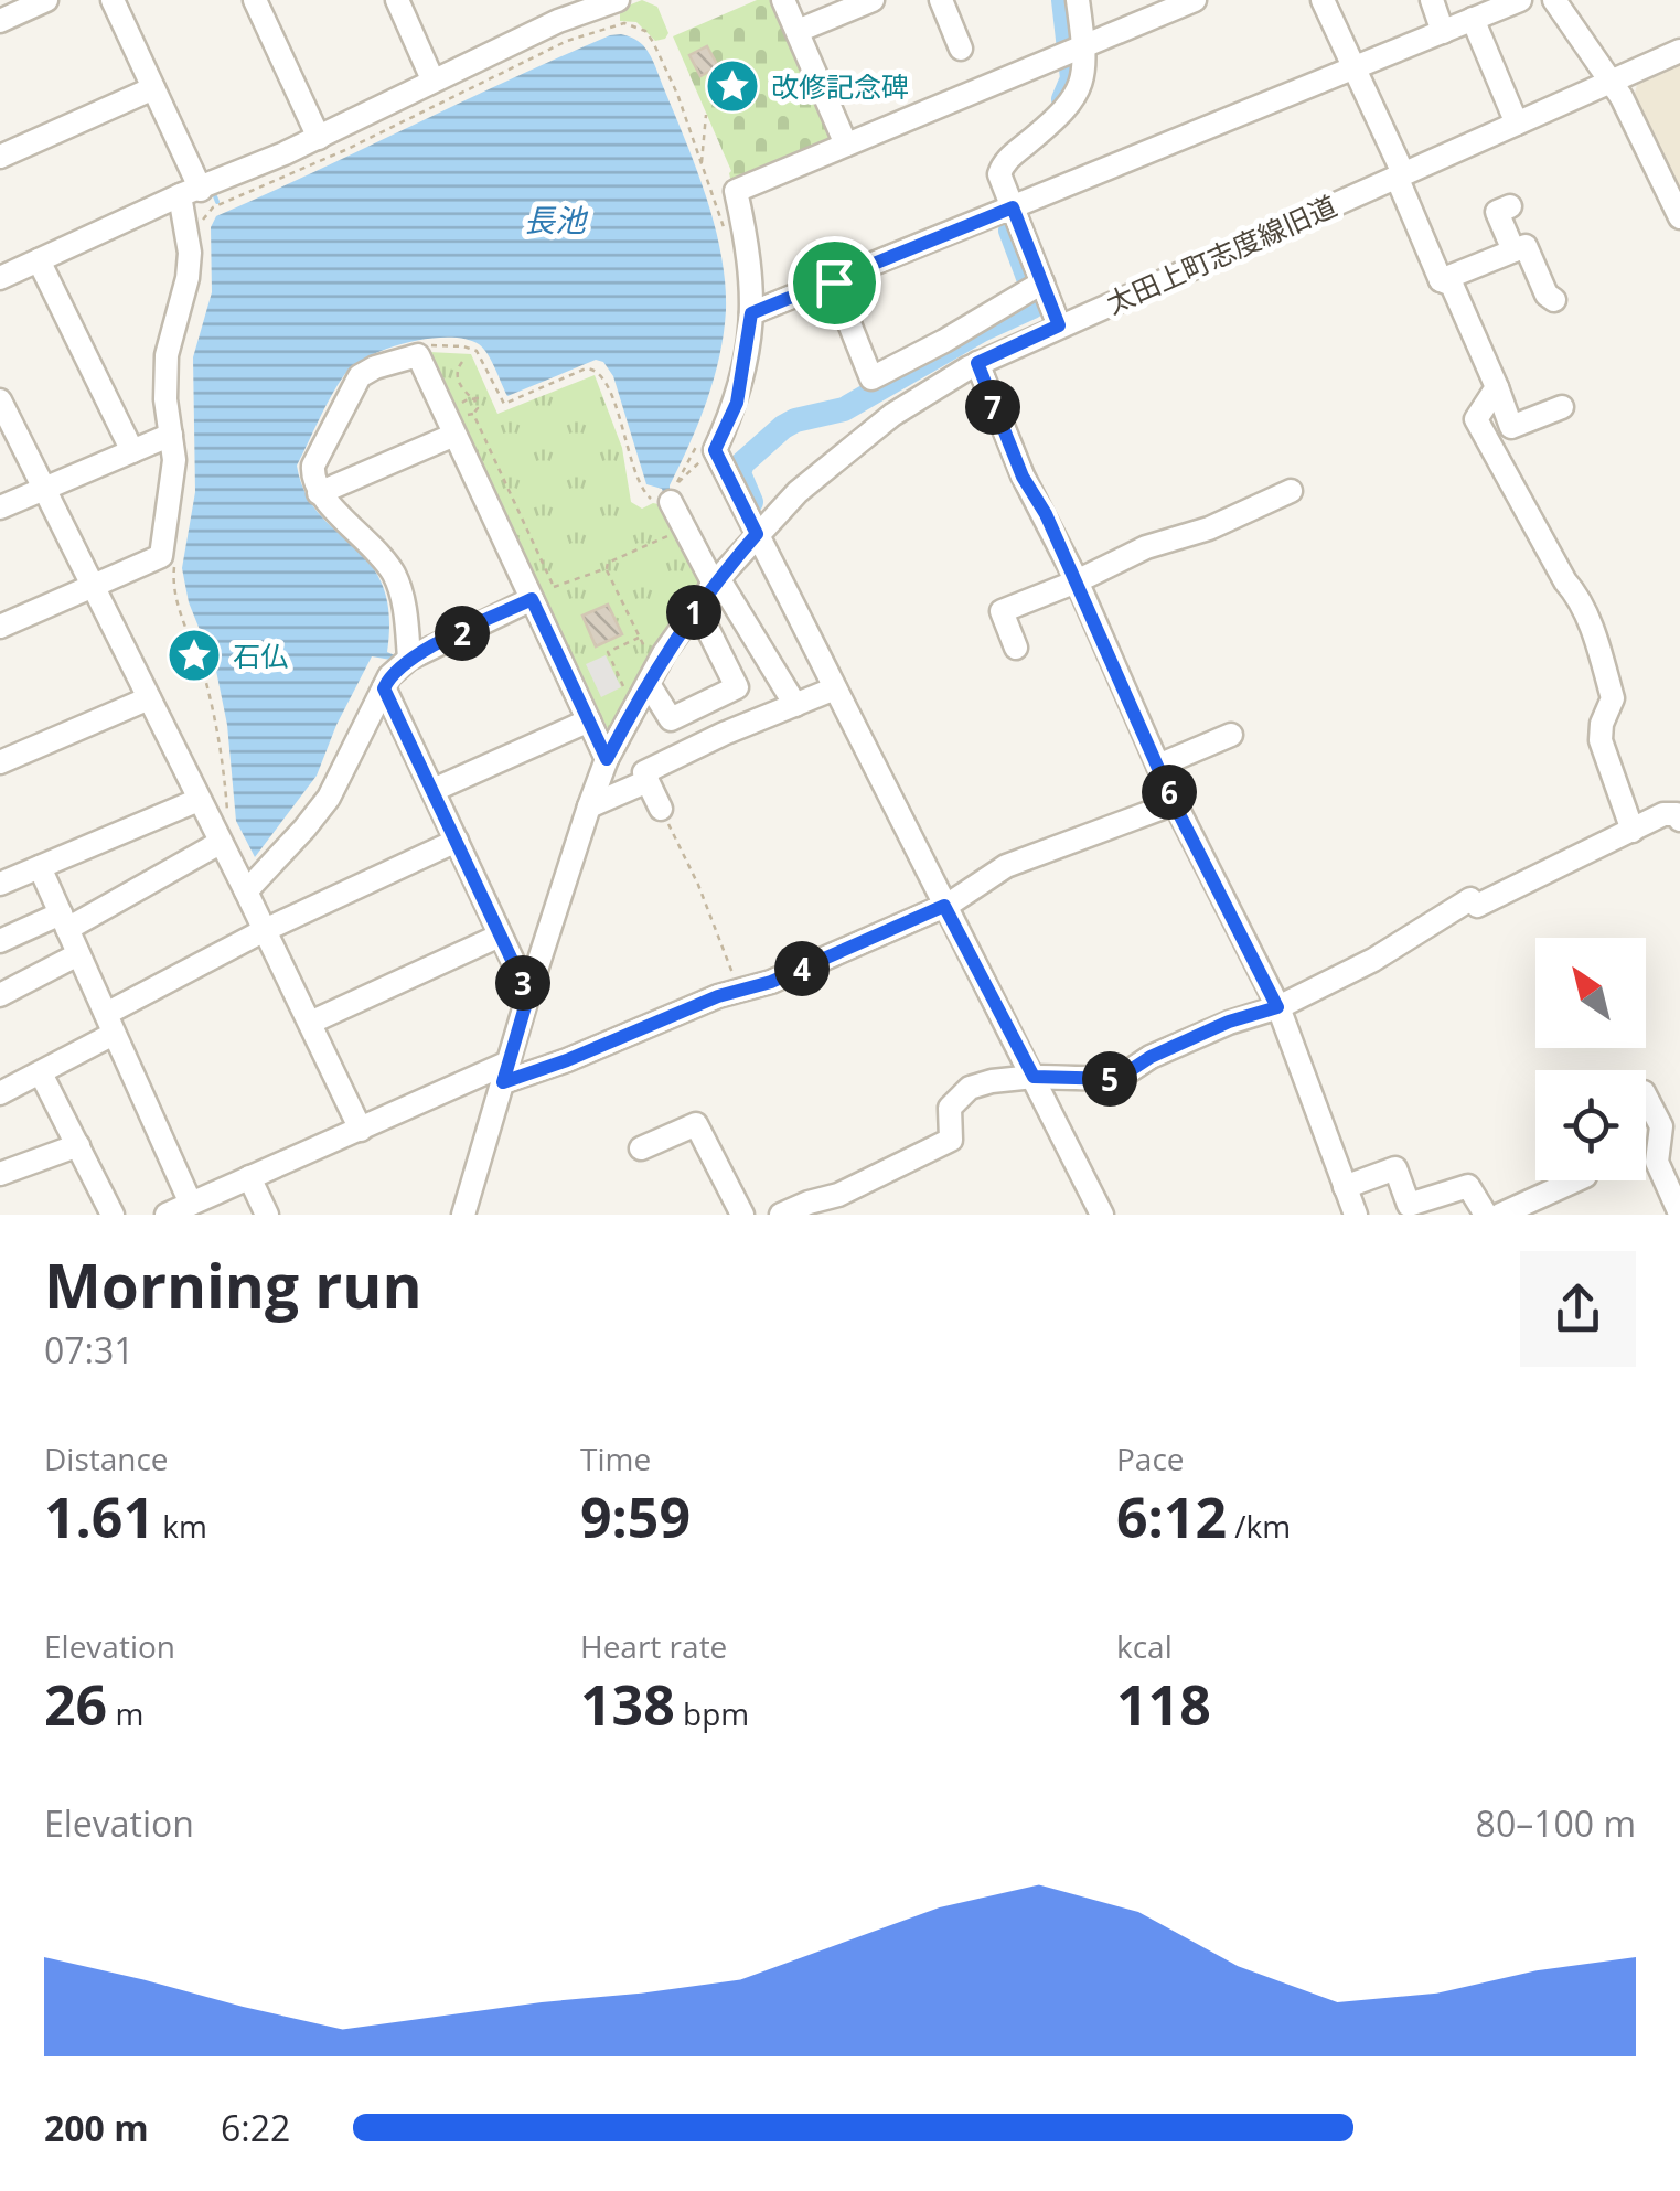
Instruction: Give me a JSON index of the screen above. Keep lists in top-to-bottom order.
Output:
{
  "streets": {
    "street": ["太田上町志度線旧道"]
  },
  "water": ["長池"],
  "places": {
    "place": ["改修記念碑", "石仏"]
  },
  "north": "top left",
  "page": {
    "pins": [
      "7",
      "1",
      "2",
      "6",
      "4",
      "3",
      "5"
    ],
    "heading": ["Morning run", "07:31"],
    "stats": [
      ["Distance", "1.61 km"],
      ["Time", "9:59"],
      ["Pace", "6:12 /km"],
      ["Elevation", "26 m"],
      ["Heart rate", "138 bpm"],
      ["kcal", "118"]
    ],
    "chart": ["Elevation", "80–100 m"],
    "list": [
      {
        "name": "200 m",
        "note": "6:22"
      }
    ]
  }
}
